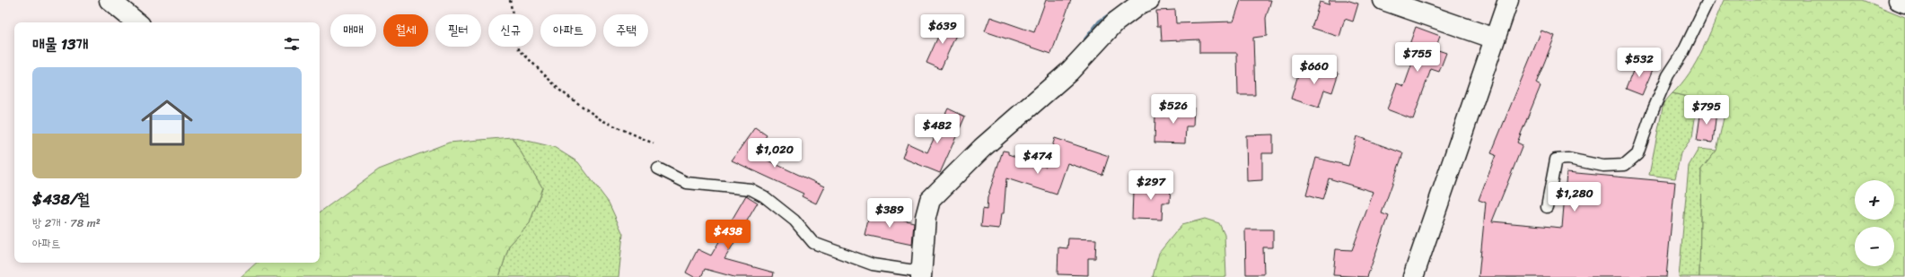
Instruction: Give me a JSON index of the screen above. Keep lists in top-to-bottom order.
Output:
{
  "page": {
    "price": [
      "$639",
      "$755",
      "$532",
      "$660",
      "$526",
      "$795",
      "$482",
      "$1,020",
      "$474",
      "$297",
      "$1,280",
      "$389",
      "$438"
    ],
    "chip": [
      "매매",
      "월세",
      "필터",
      "신규",
      "아파트",
      "주택"
    ],
    "heading": "매물 13개",
    "list": [
      {
        "name": "$438/월",
        "note": "방 2개 · 78 m² · 아파트"
      }
    ],
    "map_buttons": ["+", "−"]
  }
}
